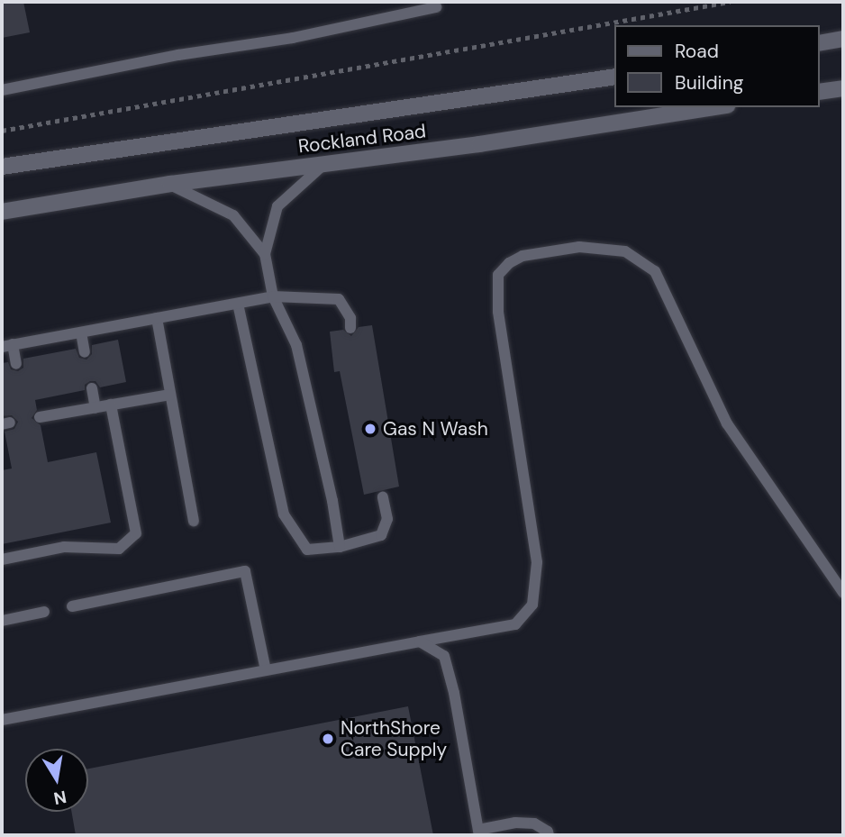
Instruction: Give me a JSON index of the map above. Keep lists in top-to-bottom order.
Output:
{
  "streets": {
    "main road": ["Rockland Road"]
  },
  "places": ["Gas N Wash", "NorthShore Care Supply"],
  "legend": ["Road", "Building"],
  "north": "bottom"
}
